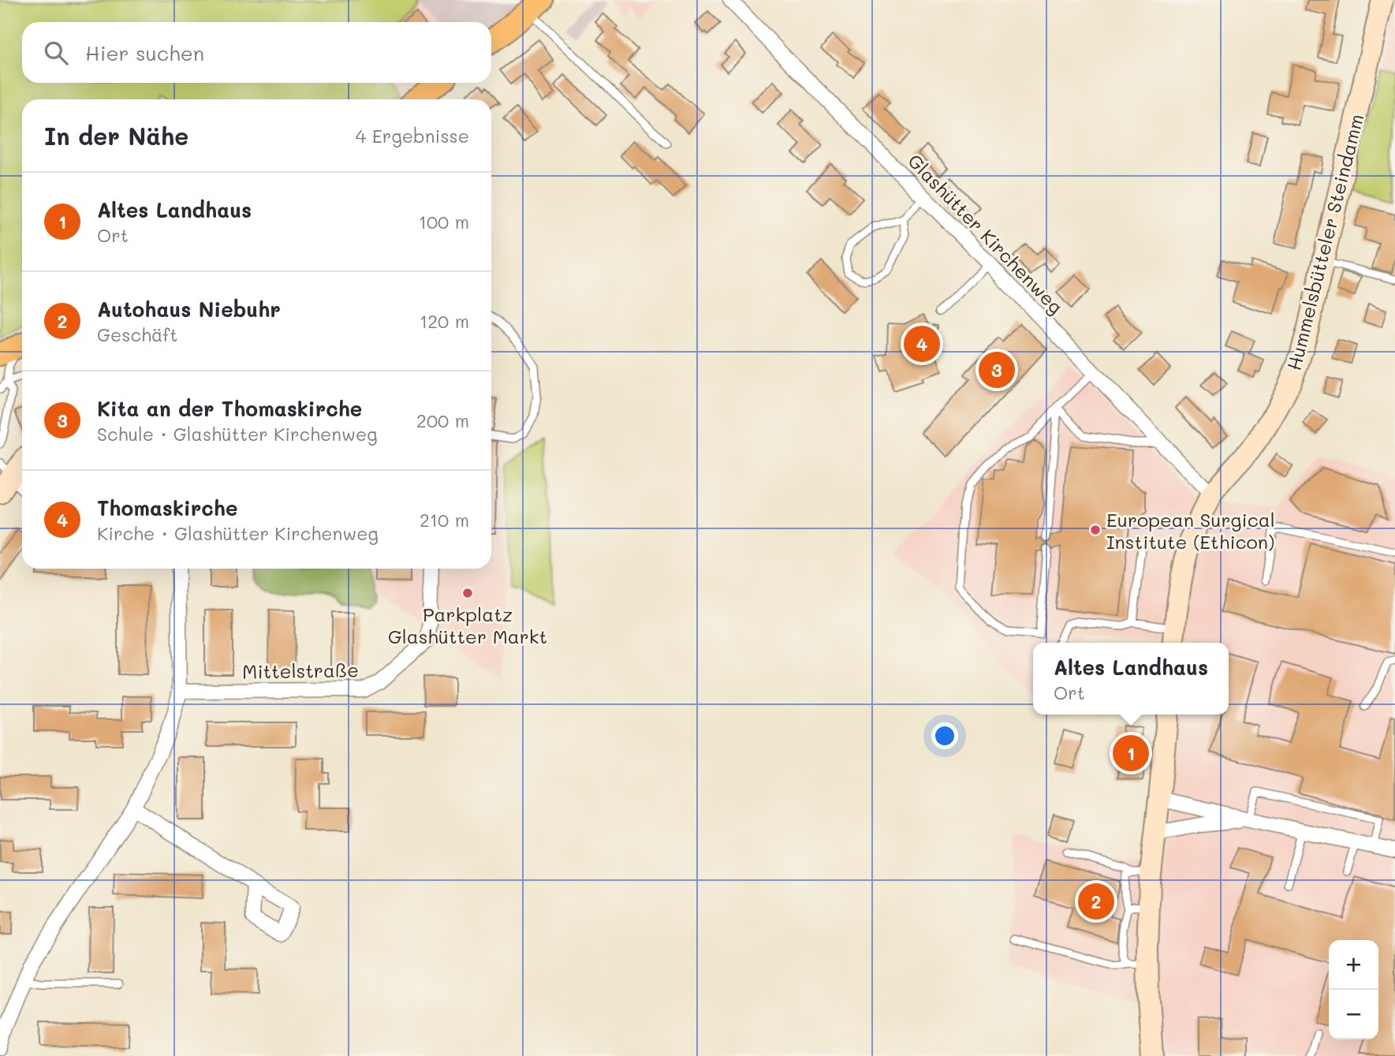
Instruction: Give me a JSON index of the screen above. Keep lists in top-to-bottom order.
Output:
{
  "streets": {
    "street": ["Glashütter Kirchenweg", "Hummelsbütteler Steindamm", "Mittelstraße"]
  },
  "crossings": [
    ["Glashütter Kirchenweg", "Hummelsbütteler Steindamm"]
  ],
  "places": ["European Surgical Institute (Ethicon)", "Parkplatz Glashütter Markt"],
  "page": {
    "search": "Hier suchen",
    "heading": ["In der Nähe", "4 Ergebnisse"],
    "list": [
      {
        "mark": "1",
        "name": "Altes Landhaus",
        "note": "Ort",
        "value": "100 m"
      },
      {
        "mark": "2",
        "name": "Autohaus Niebuhr",
        "note": "Geschäft",
        "value": "120 m"
      },
      {
        "mark": "3",
        "name": "Kita an der Thomaskirche",
        "note": "Schule · Glashütter Kirchenweg",
        "value": "200 m"
      },
      {
        "mark": "4",
        "name": "Thomaskirche",
        "note": "Kirche · Glashütter Kirchenweg",
        "value": "210 m"
      }
    ],
    "pins": [
      "4",
      "3",
      "1",
      "2"
    ],
    "popup": ["Altes Landhaus", "Ort"],
    "map_buttons": ["+", "−"]
  }
}
